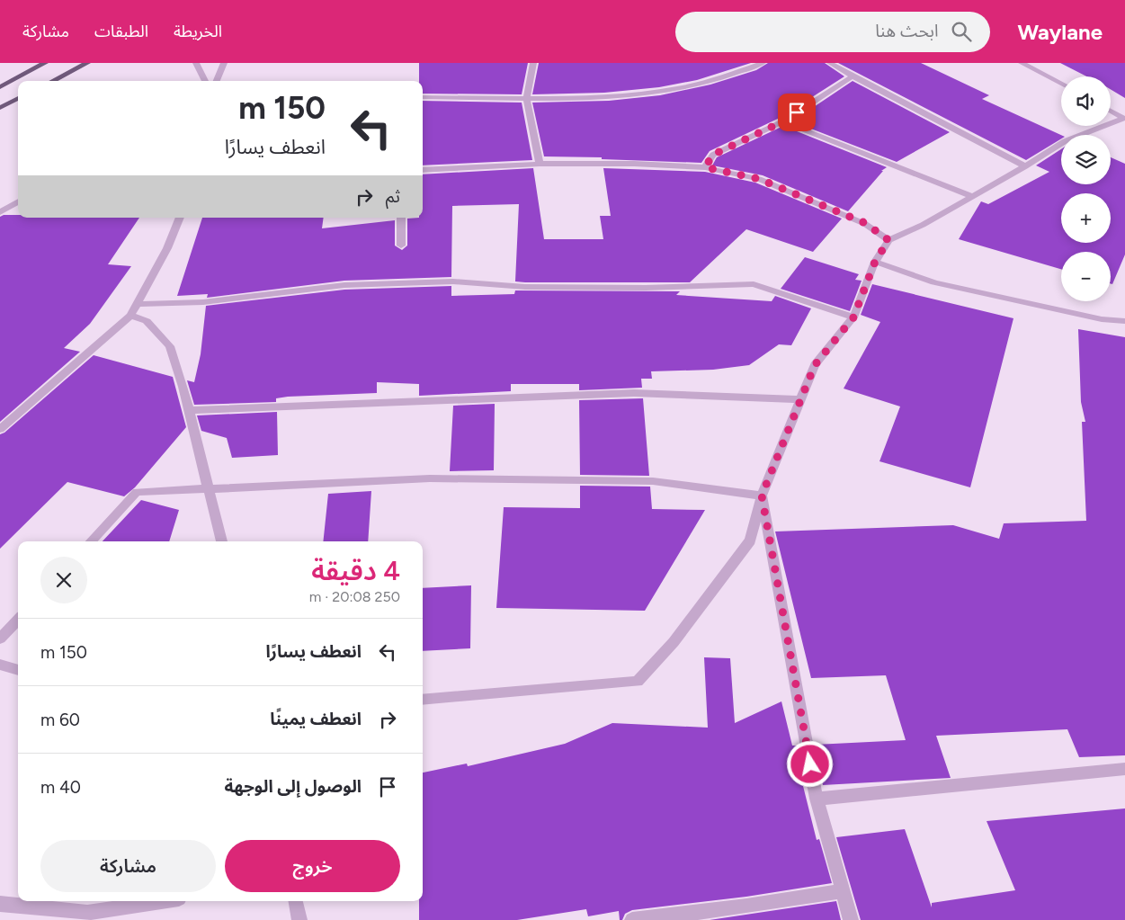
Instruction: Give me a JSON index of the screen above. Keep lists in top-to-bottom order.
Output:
{
  "page": {
    "header": "Waylane",
    "search": "ابحث هنا",
    "nav": ["الخريطة", "الطبقات", "مشاركة"],
    "map_buttons": ["+", "−"],
    "turn": ["150 m", "انعطف يسارًا"],
    "then": "ثم",
    "heading": ["4 دقيقة", "250 m · 20:08"],
    "list": [
      {
        "name": "انعطف يسارًا",
        "value": "150 m"
      },
      {
        "name": "انعطف يمينًا",
        "value": "60 m"
      },
      {
        "name": "الوصول إلى الوجهة",
        "value": "40 m"
      }
    ],
    "buttons": ["خروج", "مشاركة"]
  }
}
